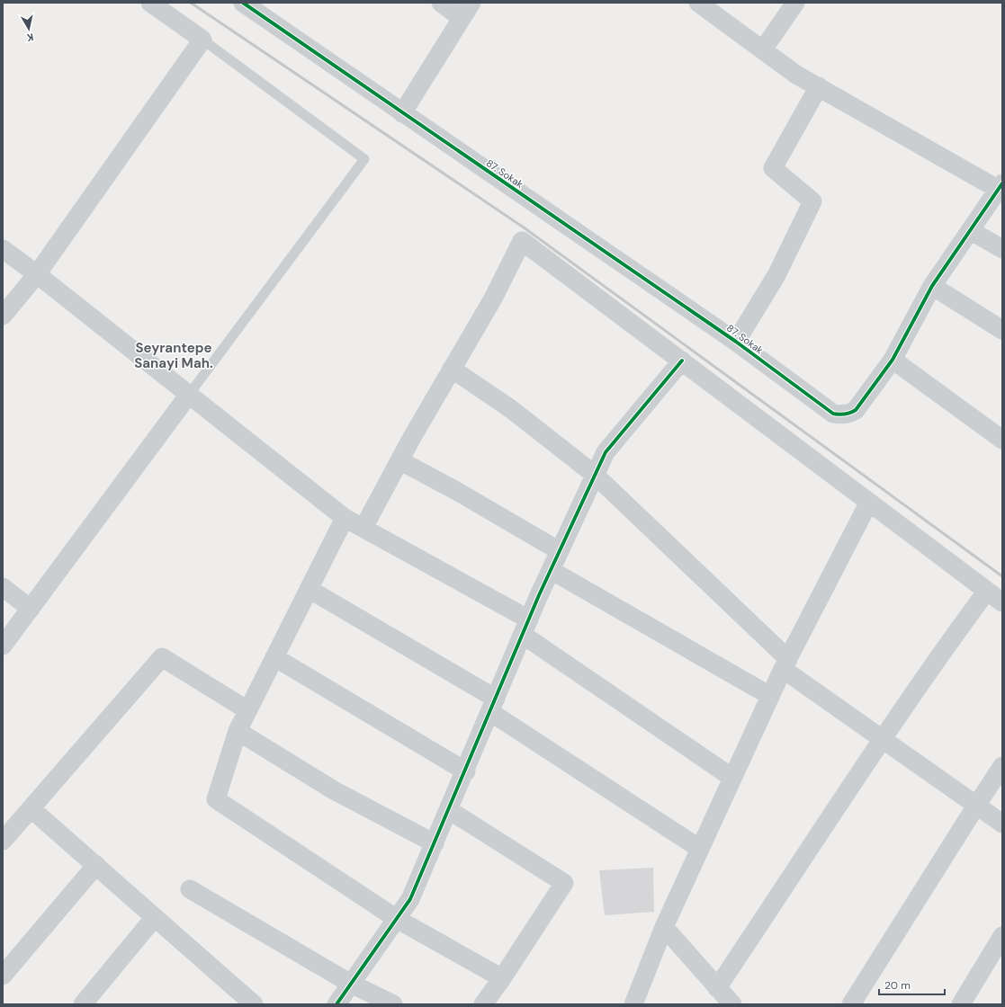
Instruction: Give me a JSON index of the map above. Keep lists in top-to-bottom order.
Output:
{
  "streets": {
    "street": ["87. Sokak"]
  },
  "districts": ["Seyrantepe Sanayi Mah."],
  "scale_bar": "20 m",
  "north": "bottom"
}
